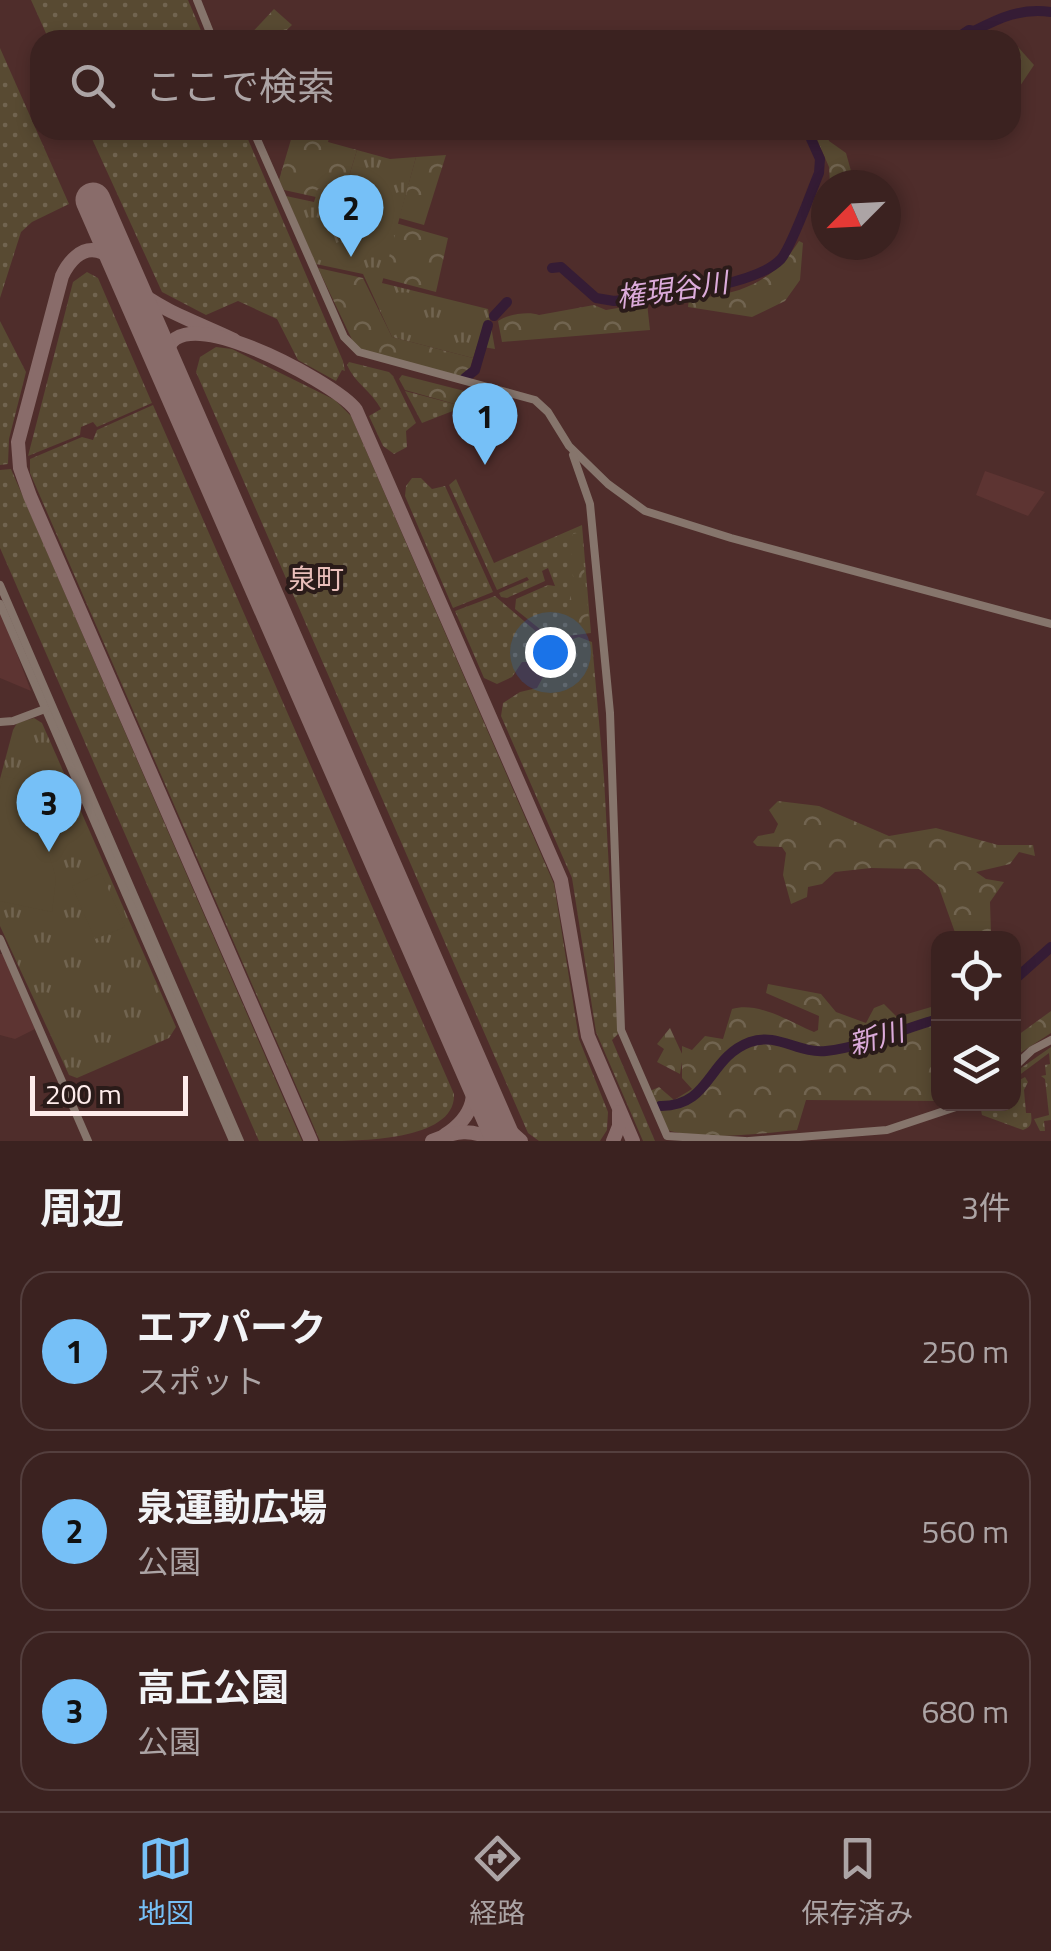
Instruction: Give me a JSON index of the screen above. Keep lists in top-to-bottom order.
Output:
{
  "districts": ["泉町"],
  "water": ["権現谷川", "新川"],
  "scale_bar": "200 m",
  "north": "bottom left",
  "page": {
    "search": "ここで検索",
    "pins": ["2", "1", "3"],
    "scale": "200 m",
    "heading": ["周辺", "3件"],
    "list": [
      {
        "mark": "1",
        "name": "エアパーク",
        "note": "スポット",
        "value": "250 m"
      },
      {
        "mark": "2",
        "name": "泉運動広場",
        "note": "公園",
        "value": "560 m"
      },
      {
        "mark": "3",
        "name": "高丘公園",
        "note": "公園",
        "value": "680 m"
      }
    ],
    "nav": ["地図", "経路", "保存済み"]
  }
}
